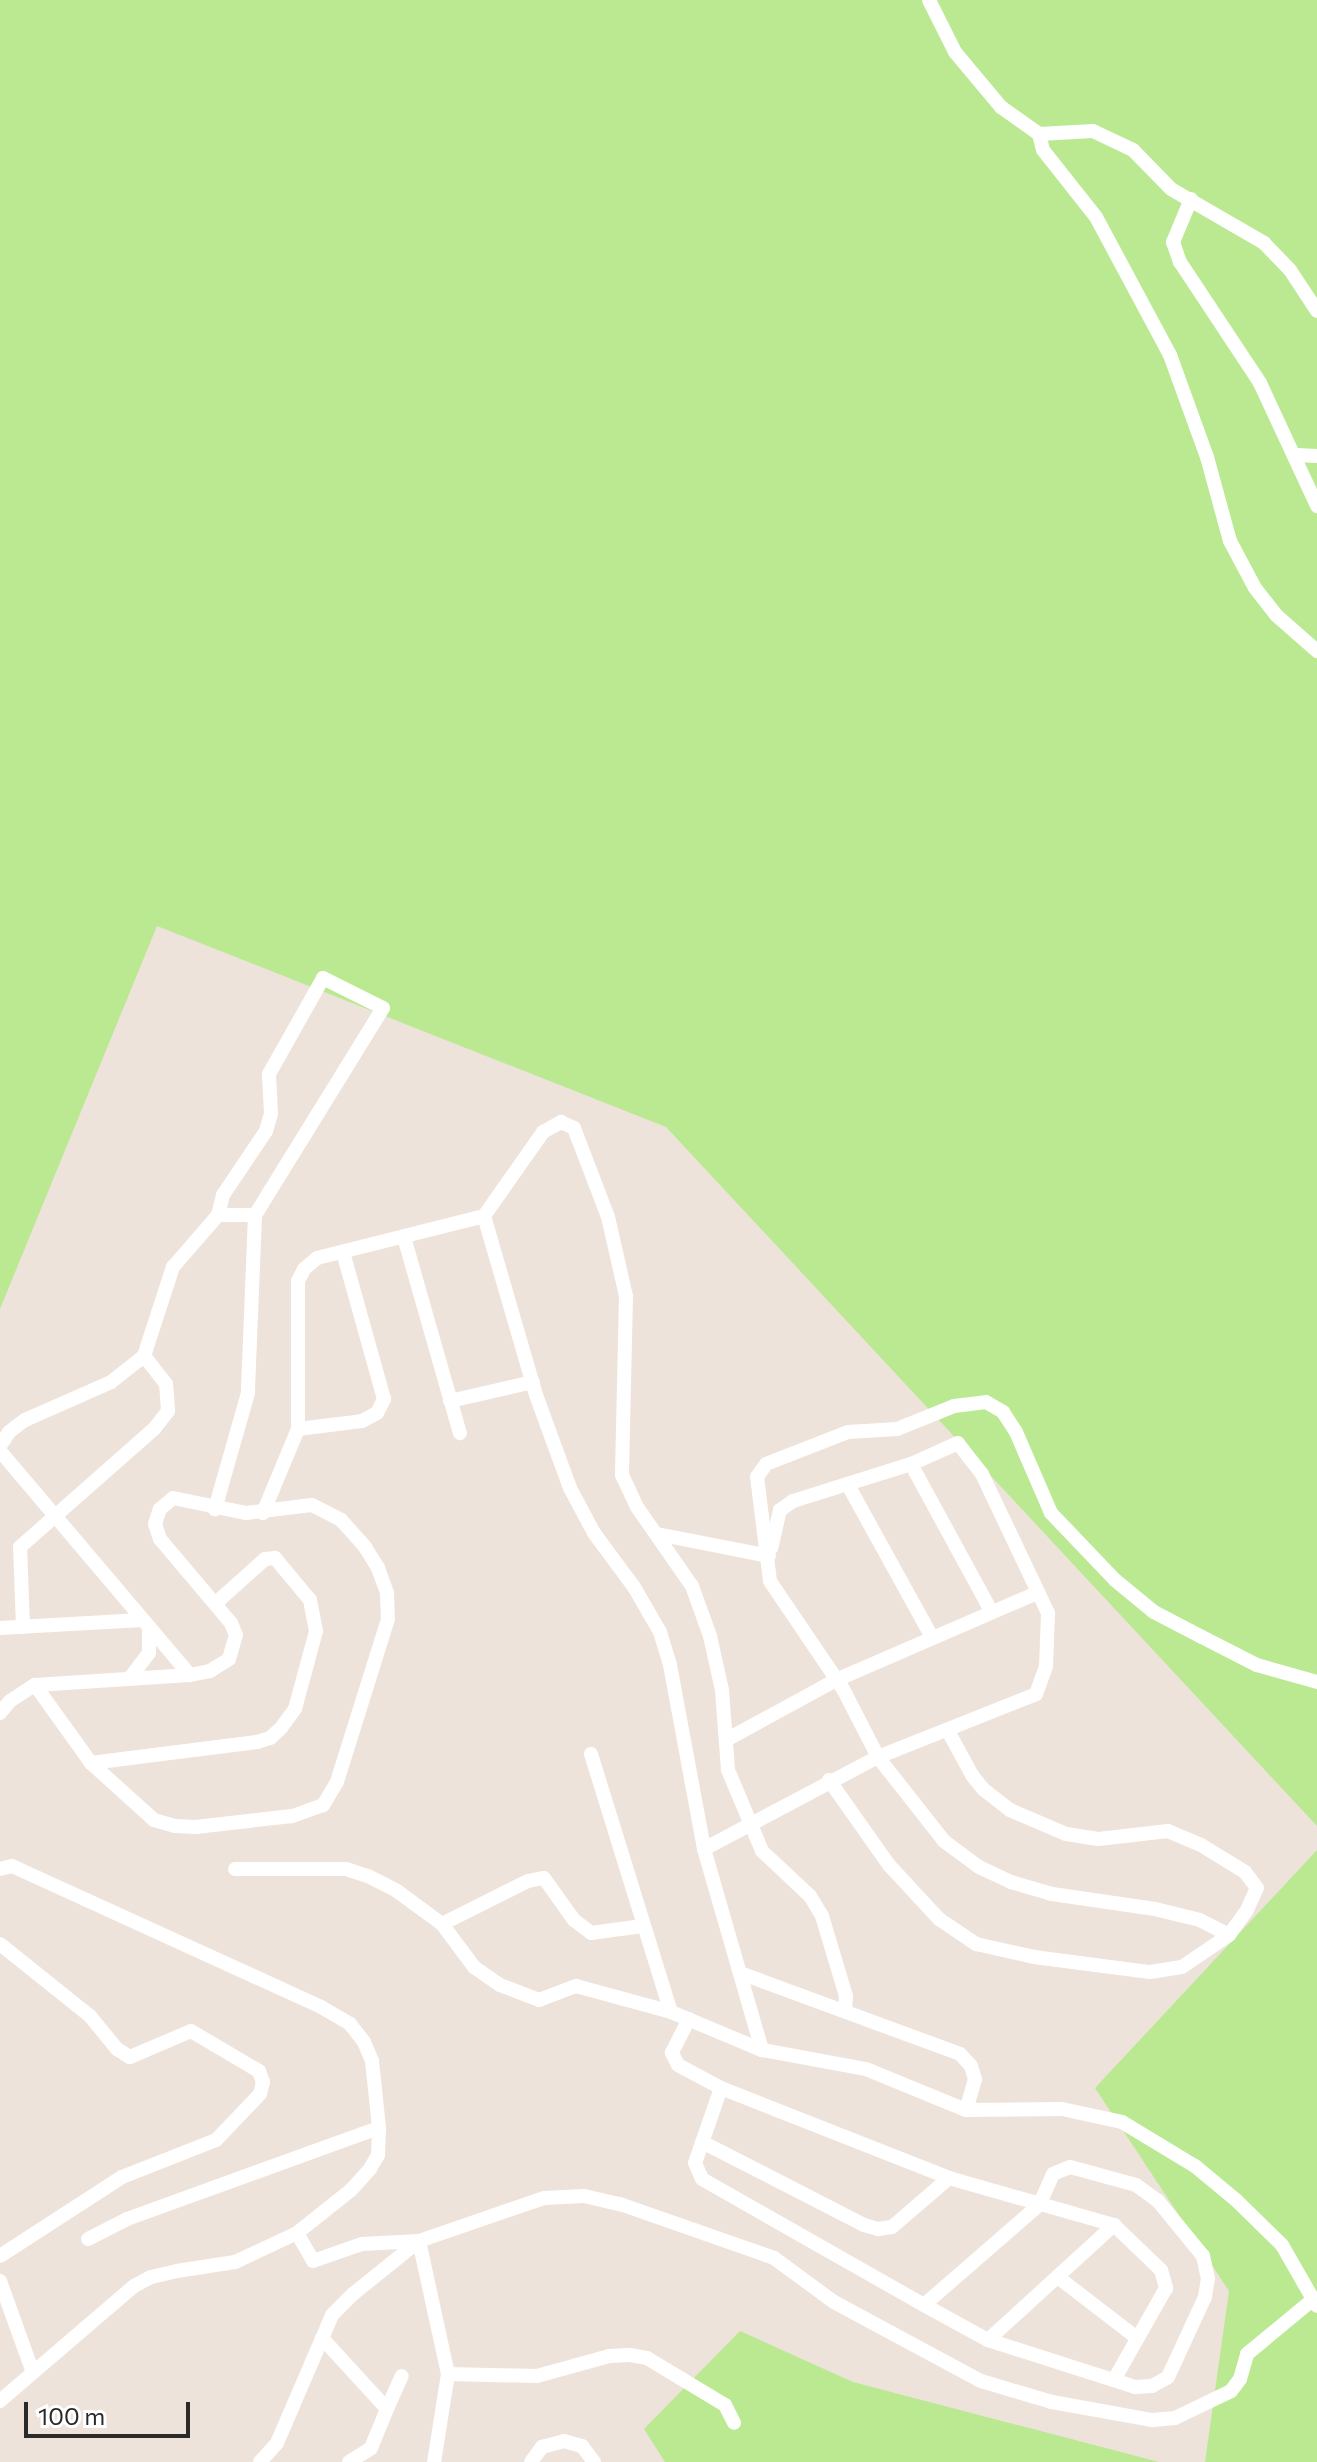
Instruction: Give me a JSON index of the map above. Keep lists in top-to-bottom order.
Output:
{
  "scale_bar": "100 m"
}
